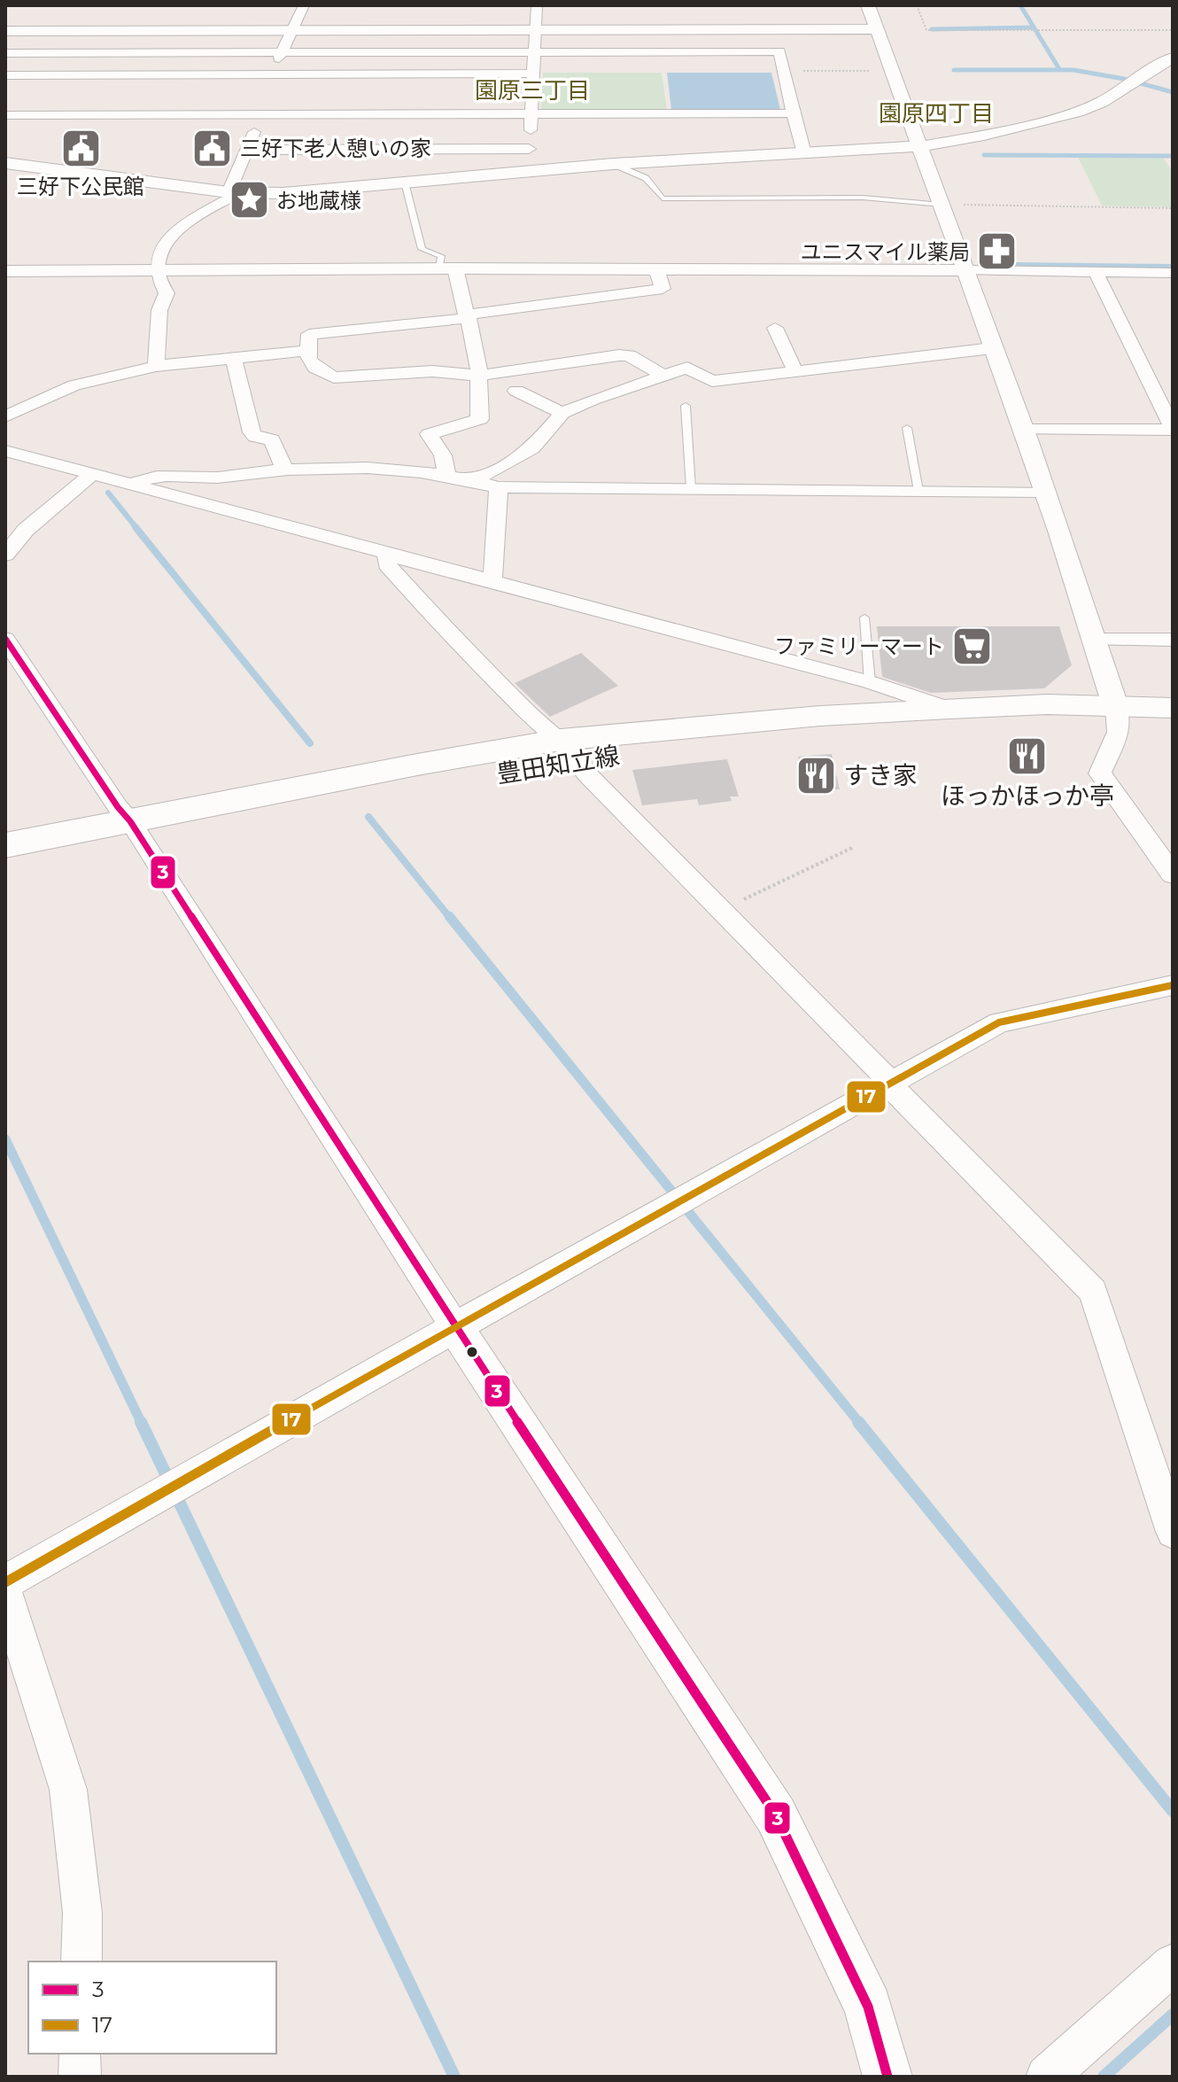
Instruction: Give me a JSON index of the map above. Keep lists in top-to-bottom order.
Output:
{
  "streets": {
    "main road": ["豊田知立線"]
  },
  "districts": ["園原三丁目", "園原四丁目"],
  "places": {
    "public building": ["三好下老人憩いの家", "三好下公民館"],
    "place": ["お地蔵様"],
    "pharmacy": ["ユニスマイル薬局"],
    "supermarket": ["ファミリーマート"],
    "restaurant": ["ほっかほっか亭", "すき家"]
  },
  "lines": ["transit line 3", "transit line 17"],
  "legend": ["3", "17"]
}
